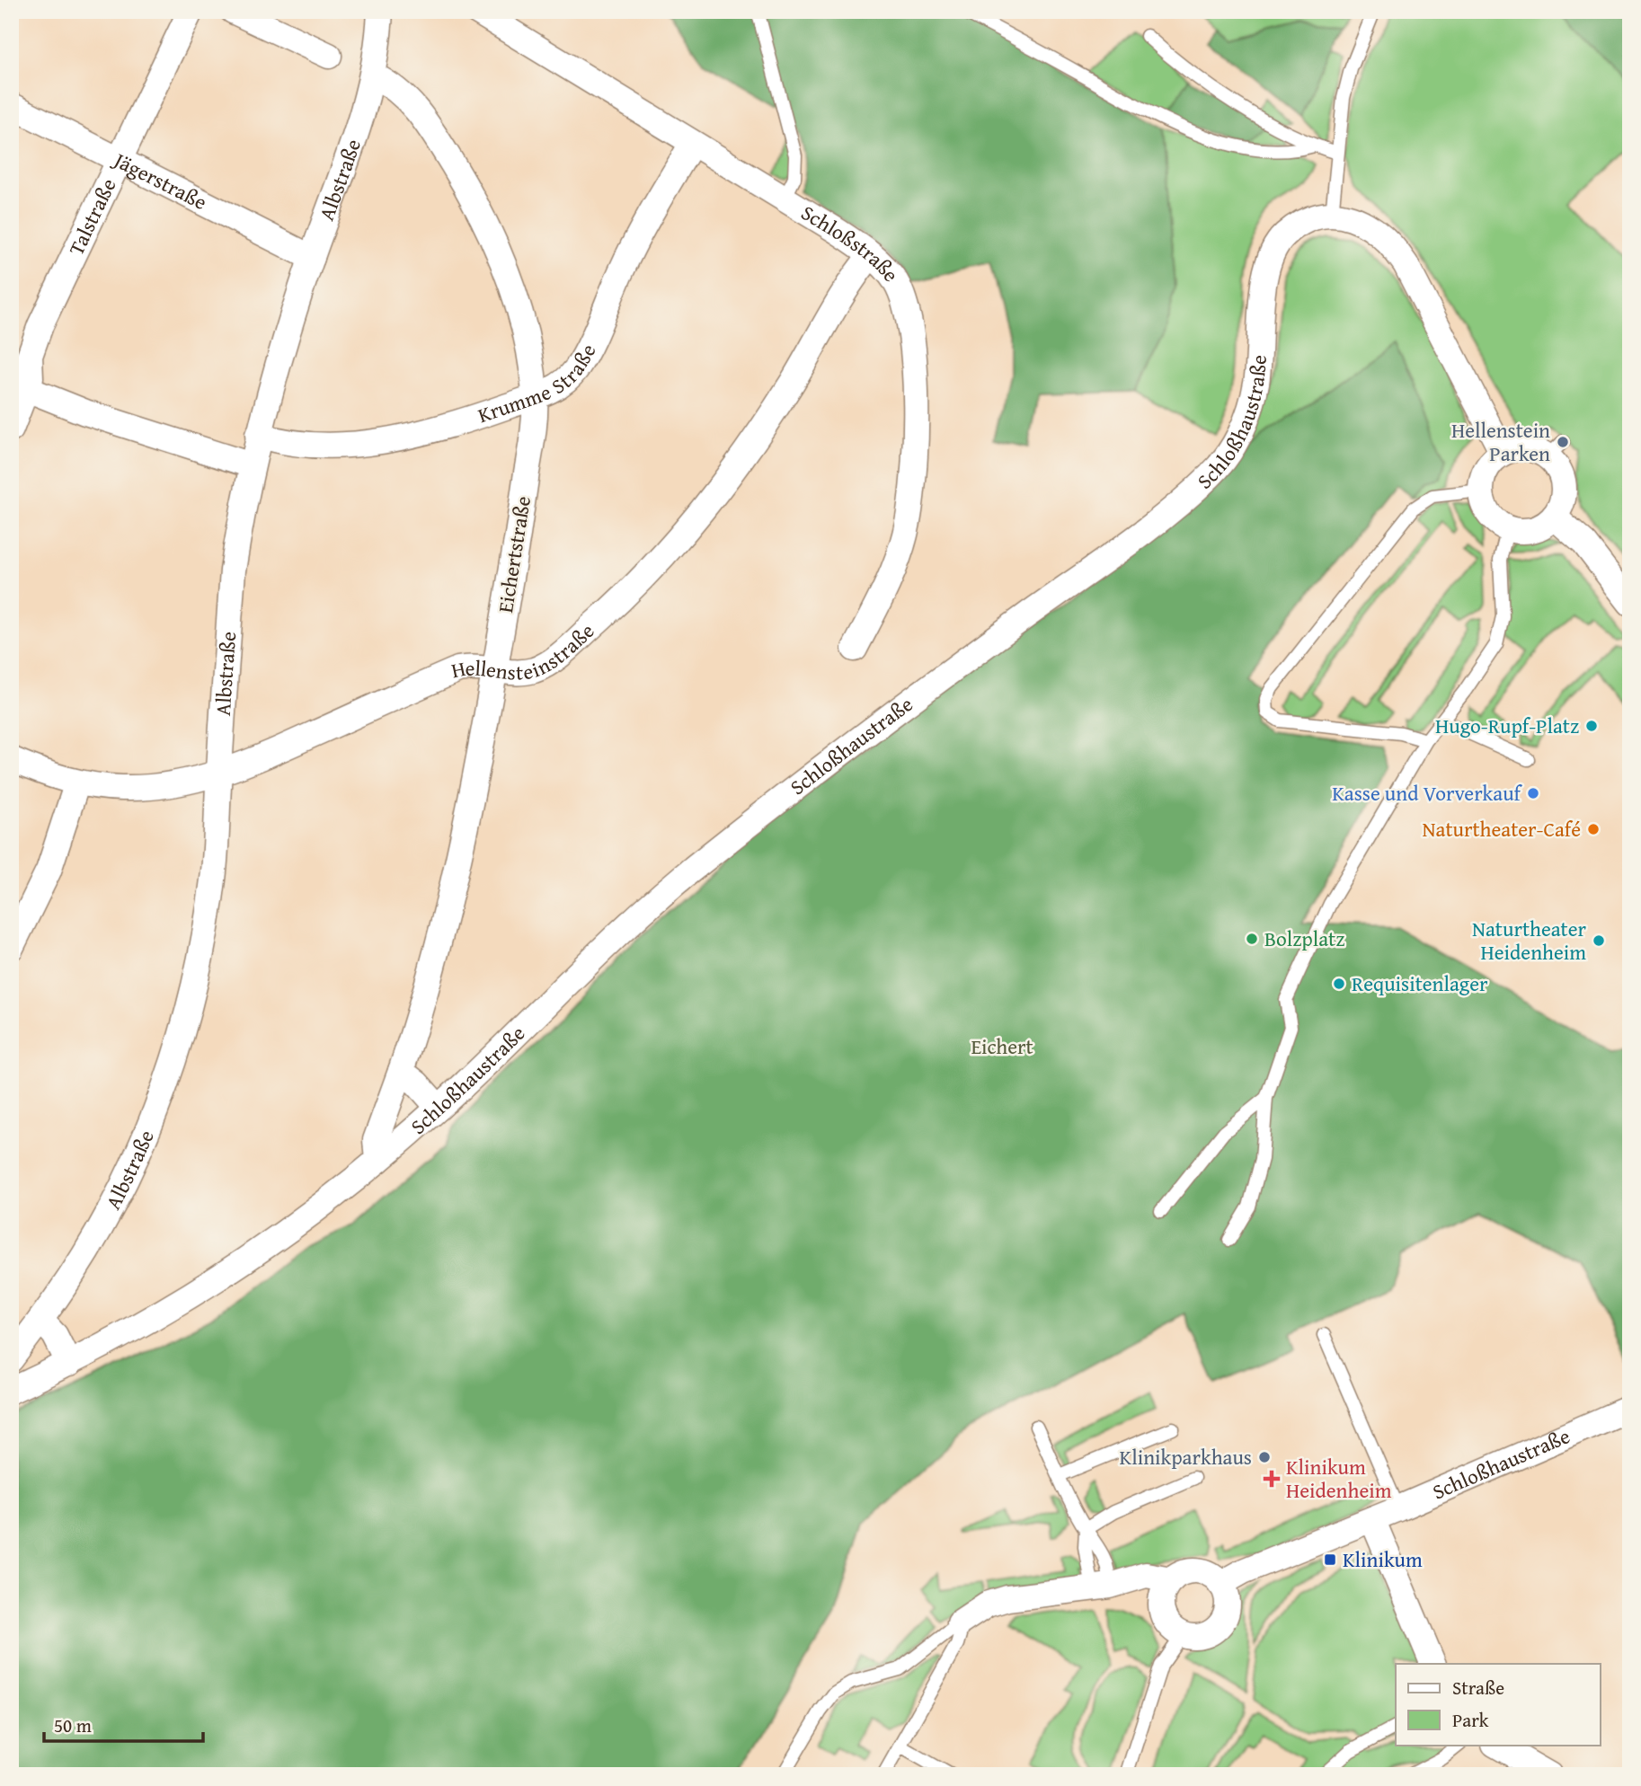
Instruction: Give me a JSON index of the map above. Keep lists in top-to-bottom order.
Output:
{
  "streets": {
    "street": [
      "Albstraße",
      "Jägerstraße",
      "Talstraße",
      "Schloßstraße",
      "Krumme Straße",
      "Schloßhaustraße",
      "Eichertstraße",
      "Hellensteinstraße"
    ]
  },
  "crossings": [
    ["Albstraße", "Jägerstraße"],
    ["Albstraße", "Krumme Straße"],
    ["Albstraße", "Eichertstraße"],
    ["Albstraße", "Hellensteinstraße"],
    ["Jägerstraße", "Talstraße"],
    ["Schloßstraße", "Krumme Straße"],
    ["Schloßstraße", "Hellensteinstraße"],
    ["Krumme Straße", "Eichertstraße"],
    ["Schloßhaustraße", "Eichertstraße"],
    ["Eichertstraße", "Hellensteinstraße"]
  ],
  "parks": ["Eichert"],
  "places": {
    "other": [
      "Hellenstein Parken",
      "Hugo-Rupf-Platz",
      "Kasse und Vorverkauf",
      "Naturtheater-Café",
      "Bolzplatz",
      "Naturtheater Heidenheim",
      "Requisitenlager",
      "Klinikparkhaus"
    ],
    "health": ["Klinikum Heidenheim"],
    "transit": ["Klinikum"]
  },
  "legend": ["Straße", "Park"],
  "scale_bar": "50 m"
}
